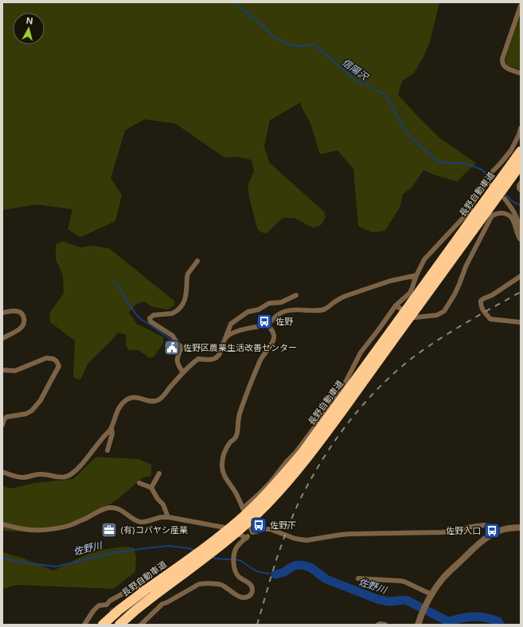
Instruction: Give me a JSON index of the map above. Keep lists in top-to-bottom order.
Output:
{
  "streets": {
    "highway": ["長野自動車道"]
  },
  "water": ["信陽沢", "佐野川"],
  "places": {
    "bus stop": ["佐野", "佐野下", "佐野入口"],
    "public building": ["佐野区農業生活改善センター"],
    "office": ["(有)コバヤシ産業"]
  },
  "north": "top"
}
